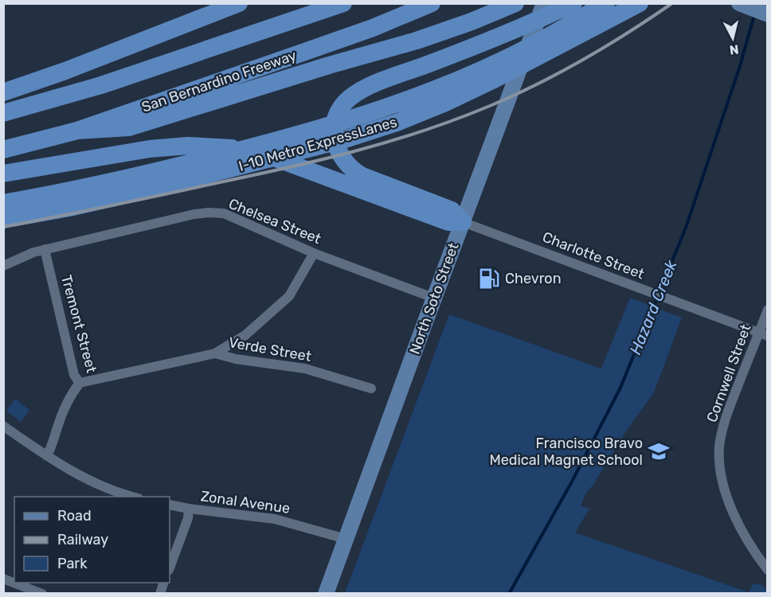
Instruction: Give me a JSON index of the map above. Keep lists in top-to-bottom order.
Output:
{
  "streets": {
    "highway": ["San Bernardino Freeway", "I-10 Metro ExpressLanes"],
    "main road": ["North Soto Street"],
    "street": [
      "Chelsea Street",
      "Charlotte Street",
      "Tremont Street",
      "Verde Street",
      "Cornwell Street",
      "Zonal Avenue"
    ]
  },
  "crossings": [
    ["Chelsea Street", "North Soto Street"],
    ["Chelsea Street", "Tremont Street"],
    ["Charlotte Street", "North Soto Street"],
    ["Charlotte Street", "Cornwell Street"],
    ["North Soto Street", "Zonal Avenue"],
    ["Tremont Street", "Verde Street"]
  ],
  "water": ["Hazard Creek"],
  "places": {
    "fuel station": ["Chevron"],
    "school or university": ["Francisco Bravo Medical Magnet School"]
  },
  "legend": ["Road", "Railway", "Park"],
  "north": "bottom"
}
